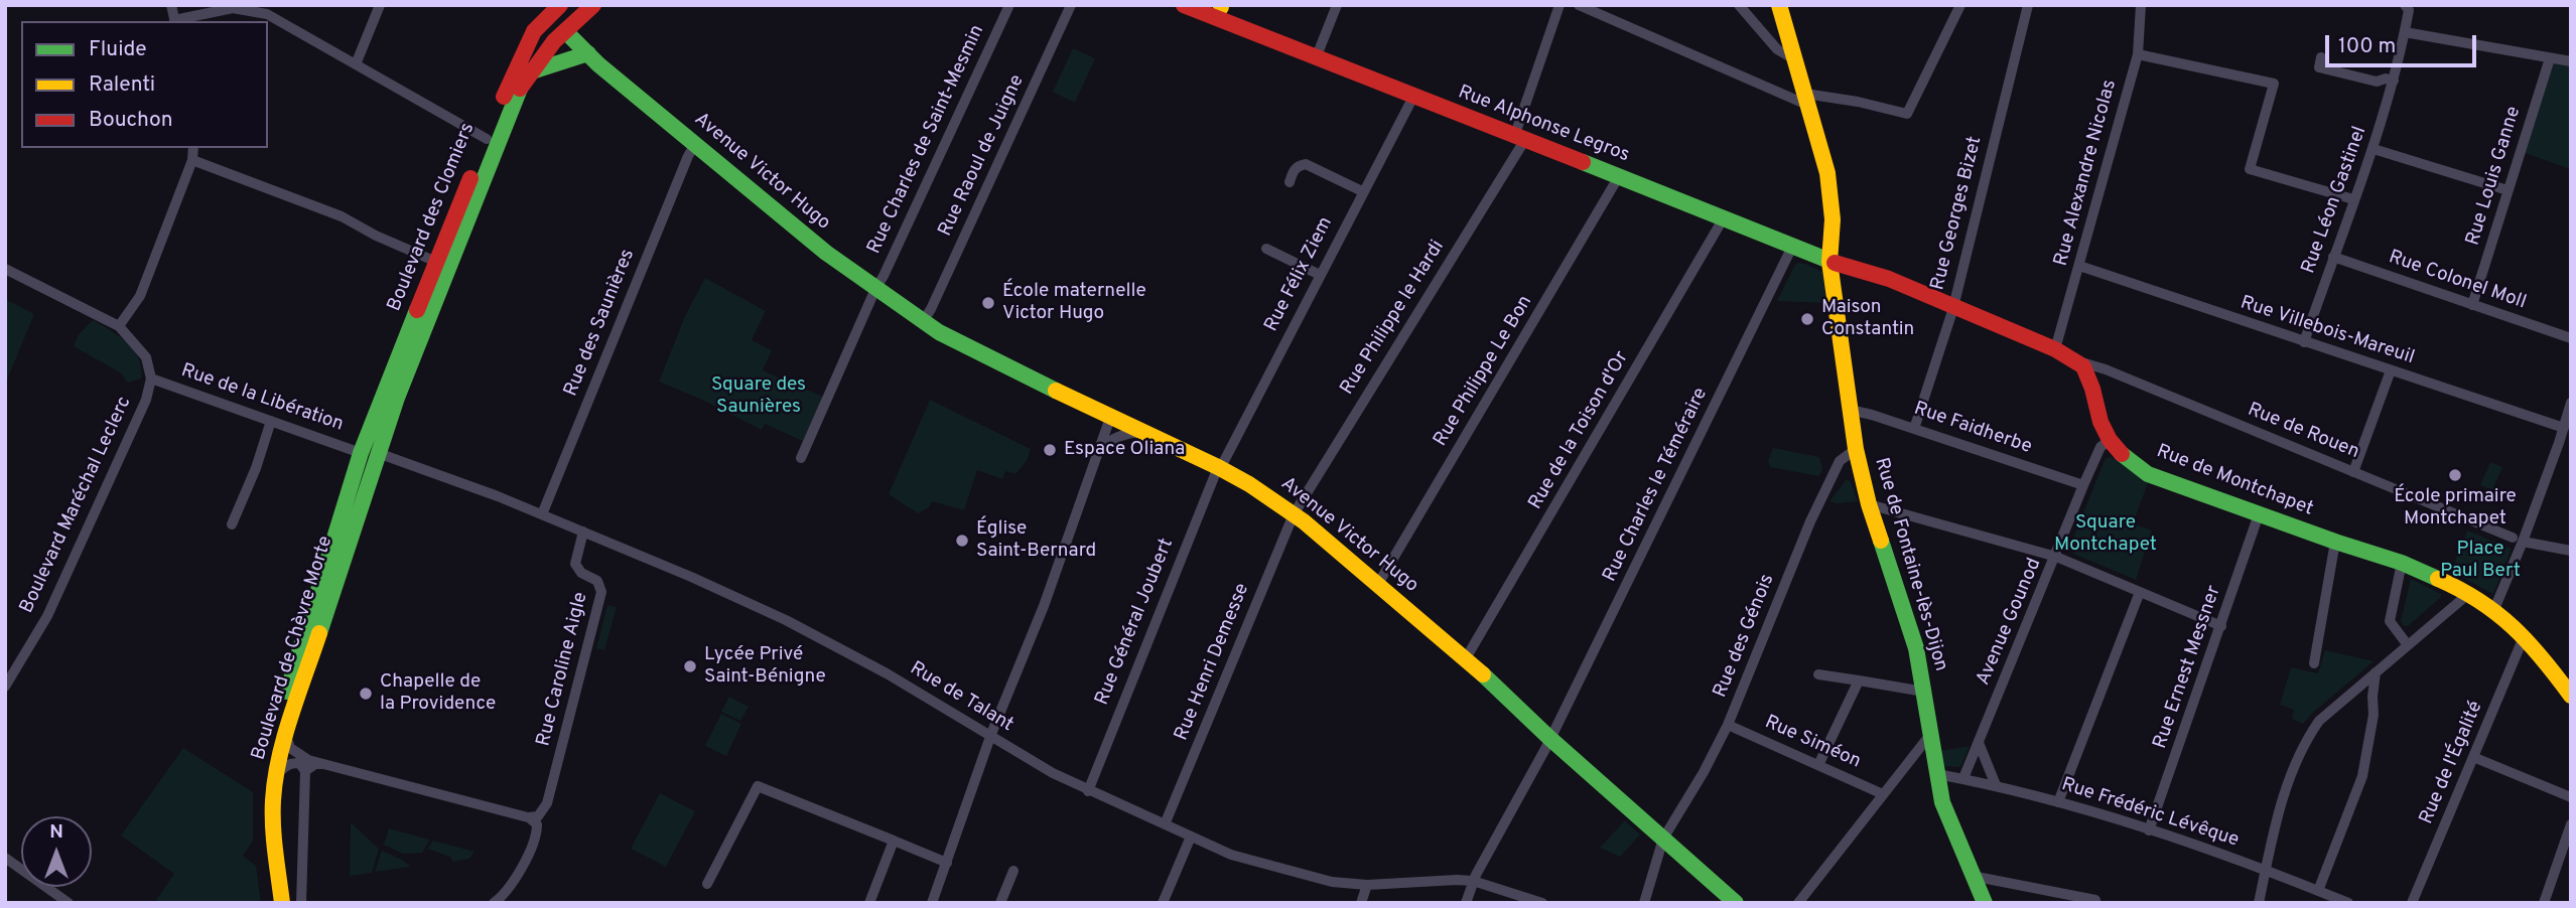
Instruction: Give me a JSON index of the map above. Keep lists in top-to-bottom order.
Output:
{
  "streets": {
    "main road": [
      "Rue Alphonse Legros",
      "Avenue Victor Hugo",
      "Boulevard des Clomiers",
      "Rue de Montchapet",
      "Rue de Fontaine-lès-Dijon",
      "Boulevard de Chèvre Morte"
    ],
    "street": [
      "Rue Charles de Saint-Mesmin",
      "Rue Raoul de Juigne",
      "Rue Alexandre Nicolas",
      "Rue Louis Ganne",
      "Rue Léon Gastinel",
      "Rue Georges Bizet",
      "Rue Félix Ziem",
      "Rue Colonel Moll",
      "Rue Philippe le Hardi",
      "Rue des Saunières",
      "Rue Villebois-Mareuil",
      "Rue Philippe Le Bon",
      "Rue de la Libération",
      "Rue Faidherbe",
      "Rue de la Toison d'Or",
      "Rue de Rouen",
      "Rue Charles le Téméraire",
      "Boulevard Maréchal Leclerc",
      "Rue Général Joubert",
      "Avenue Gounod",
      "Rue des Génois",
      "Rue Henri Demesse",
      "Rue Ernest Messner",
      "Rue Caroline Aigle",
      "Rue de Talant",
      "Rue Siméon",
      "Rue de l'Égalité",
      "Rue Frédéric Lévêque"
    ]
  },
  "crossings": [
    ["Rue Alphonse Legros", "Rue Félix Ziem"],
    ["Rue Alphonse Legros", "Rue Philippe le Hardi"],
    ["Rue Alphonse Legros", "Rue Philippe Le Bon"],
    ["Rue Alphonse Legros", "Rue de la Toison d'Or"],
    ["Rue Alphonse Legros", "Rue Charles le Téméraire"],
    ["Rue Alphonse Legros", "Rue de Fontaine-lès-Dijon"],
    ["Rue Charles de Saint-Mesmin", "Avenue Victor Hugo"],
    ["Rue Raoul de Juigne", "Avenue Victor Hugo"],
    ["Avenue Victor Hugo", "Boulevard des Clomiers"],
    ["Avenue Victor Hugo", "Rue Félix Ziem"],
    ["Avenue Victor Hugo", "Rue Philippe le Hardi"],
    ["Avenue Victor Hugo", "Rue des Saunières"],
    ["Avenue Victor Hugo", "Rue Philippe Le Bon"],
    ["Avenue Victor Hugo", "Rue de la Toison d'Or"],
    ["Avenue Victor Hugo", "Rue Charles le Téméraire"],
    ["Avenue Victor Hugo", "Rue Général Joubert"],
    ["Avenue Victor Hugo", "Rue des Génois"],
    ["Avenue Victor Hugo", "Rue Henri Demesse"],
    ["Rue Alexandre Nicolas", "Rue Villebois-Mareuil"],
    ["Rue Louis Ganne", "Rue Colonel Moll"],
    ["Rue Léon Gastinel", "Rue Colonel Moll"],
    ["Rue Léon Gastinel", "Rue Villebois-Mareuil"],
    ["Rue Georges Bizet", "Rue Faidherbe"],
    ["Boulevard des Clomiers", "Rue de la Libération"],
    ["Boulevard des Clomiers", "Boulevard de Chèvre Morte"],
    ["Boulevard des Clomiers", "Rue de Talant"],
    ["Rue Félix Ziem", "Rue Général Joubert"],
    ["Rue Philippe le Hardi", "Rue Henri Demesse"],
    ["Rue des Saunières", "Rue de Talant"],
    ["Rue de la Libération", "Boulevard Maréchal Leclerc"],
    ["Rue de la Libération", "Boulevard de Chèvre Morte"],
    ["Rue Faidherbe", "Rue de Fontaine-lès-Dijon"],
    ["Rue Faidherbe", "Avenue Gounod"],
    ["Rue de Rouen", "Rue de Montchapet"],
    ["Rue de Montchapet", "Avenue Gounod"],
    ["Rue de Montchapet", "Rue Ernest Messner"],
    ["Rue de Montchapet", "Rue de l'Égalité"],
    ["Rue Charles le Téméraire", "Rue de Talant"],
    ["Rue de Fontaine-lès-Dijon", "Rue des Génois"],
    ["Rue de Fontaine-lès-Dijon", "Rue Frédéric Lévêque"],
    ["Rue Général Joubert", "Rue de Talant"],
    ["Avenue Gounod", "Rue Frédéric Lévêque"],
    ["Rue des Génois", "Rue Siméon"],
    ["Boulevard de Chèvre Morte", "Rue de Talant"],
    ["Rue Henri Demesse", "Rue de Talant"],
    ["Rue Ernest Messner", "Rue Frédéric Lévêque"],
    ["Rue Caroline Aigle", "Rue de Talant"]
  ],
  "parks": ["Square des Saunières", "Square Montchapet", "Place Paul Bert"],
  "places": [
    "École maternelle Victor Hugo",
    "Maison Constantin",
    "Espace Oliana",
    "École primaire Montchapet",
    "Église Saint-Bernard",
    "Lycée Privé Saint-Bénigne",
    "Chapelle de la Providence"
  ],
  "legend": ["Fluide", "Ralenti", "Bouchon"],
  "scale_bar": "100 m",
  "north": "top"
}
